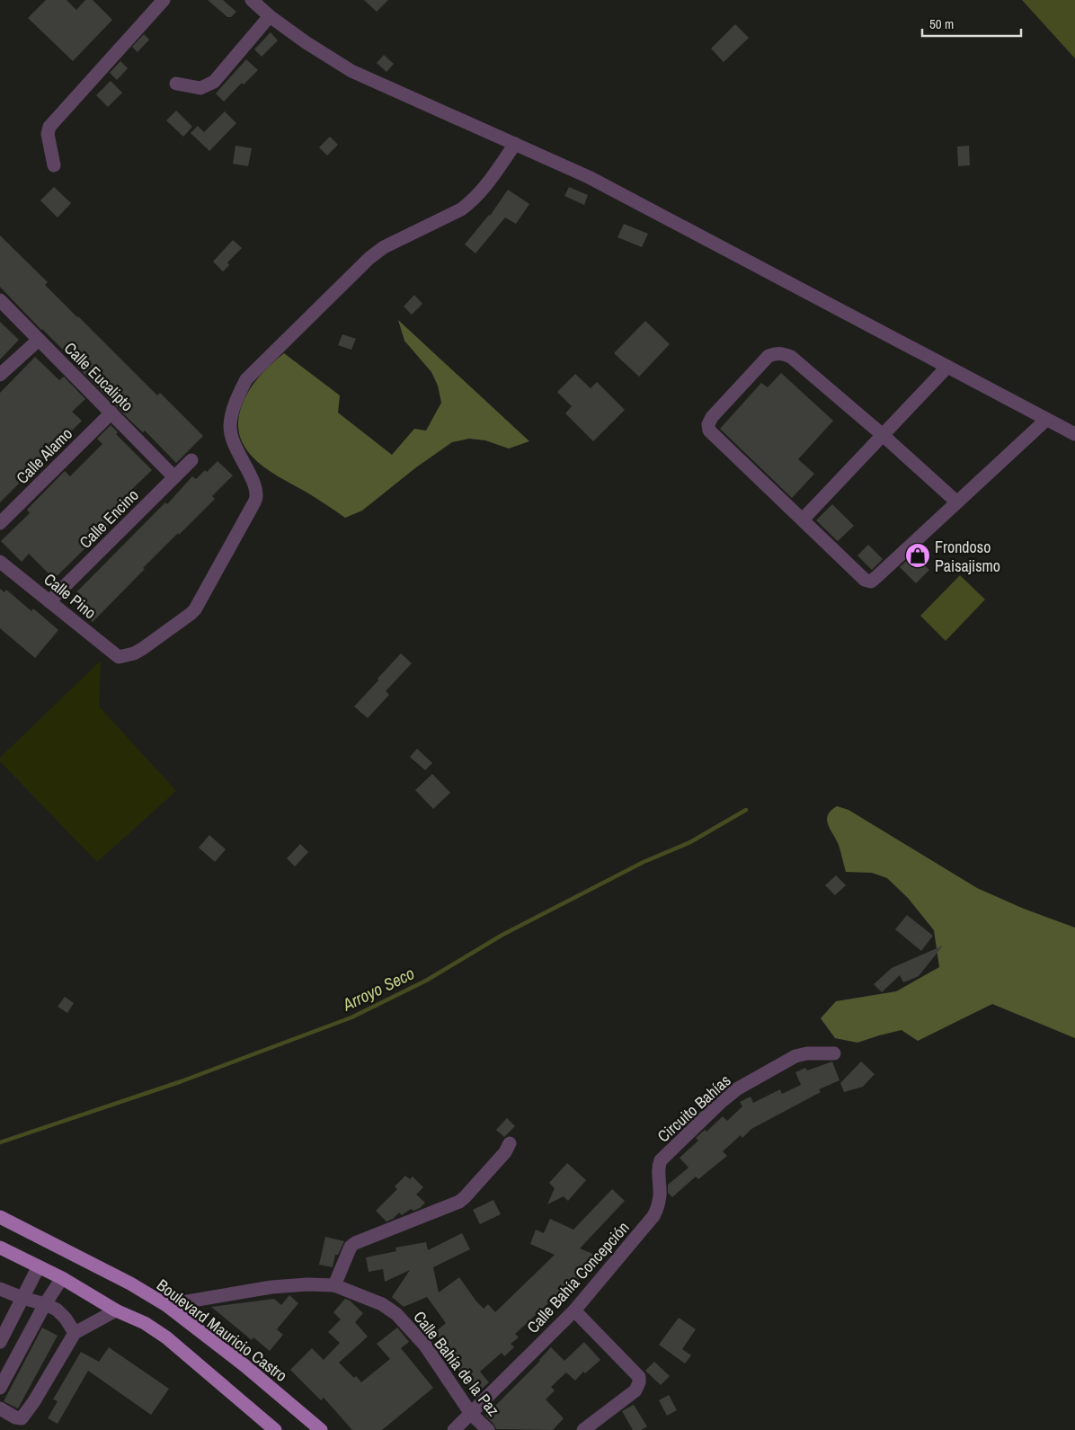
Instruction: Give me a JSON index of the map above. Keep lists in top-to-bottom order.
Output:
{
  "streets": {
    "main road": ["Boulevard Mauricio Castro"],
    "street": [
      "Calle Eucalipto",
      "Calle Alamo",
      "Calle Encino",
      "Calle Pino",
      "Circuito Bahías",
      "Calle Bahía Concepción",
      "Calle Bahía de la Paz"
    ]
  },
  "crossings": [
    ["Calle Eucalipto", "Calle Alamo"],
    ["Calle Eucalipto", "Calle Encino"],
    ["Calle Encino", "Calle Pino"],
    ["Circuito Bahías", "Calle Bahía Concepción"],
    ["Calle Bahía Concepción", "Calle Bahía de la Paz"],
    ["Boulevard Mauricio Castro", "Calle Bahía de la Paz"]
  ],
  "water": ["Arroyo Seco"],
  "places": {
    "shop": ["Frondoso Paisajismo"]
  },
  "scale_bar": "50 m"
}
